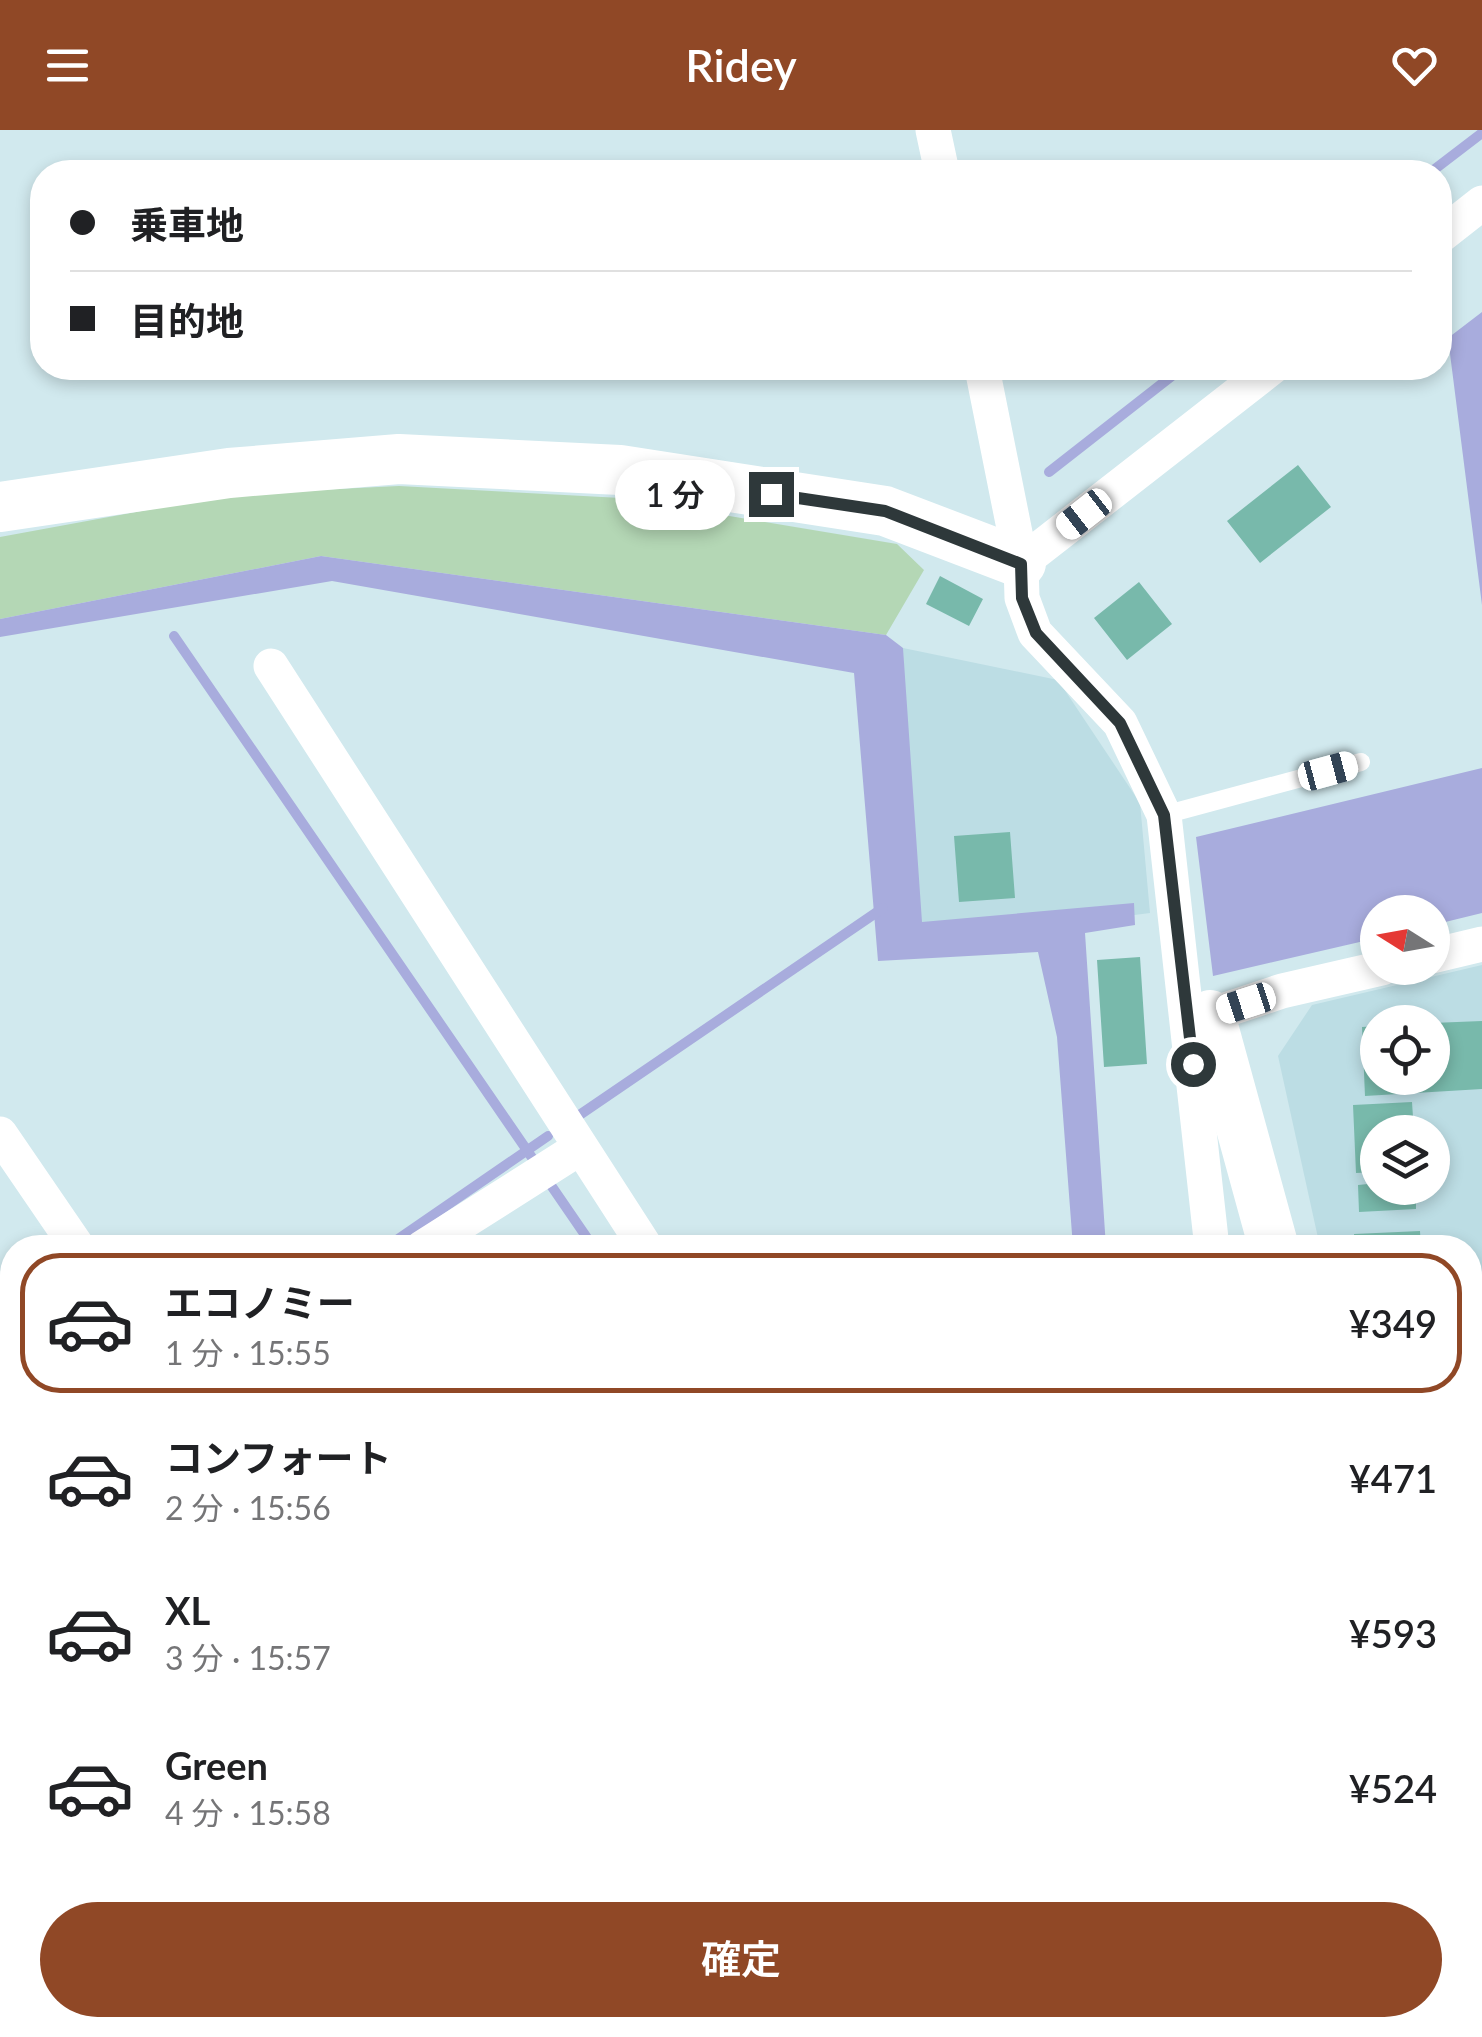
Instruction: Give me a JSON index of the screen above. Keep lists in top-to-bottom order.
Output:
{
  "north": "left",
  "page": {
    "header": "Ridey",
    "banner": ["乗車地", "目的地"],
    "bubble": "1 分",
    "list": [
      {
        "name": "エコノミー",
        "note": "1 分 · 15:55",
        "value": "¥349"
      },
      {
        "name": "コンフォート",
        "note": "2 分 · 15:56",
        "value": "¥471"
      },
      {
        "name": "XL",
        "note": "3 分 · 15:57",
        "value": "¥593"
      },
      {
        "name": "Green",
        "note": "4 分 · 15:58",
        "value": "¥524"
      }
    ],
    "buttons": "確定"
  }
}
